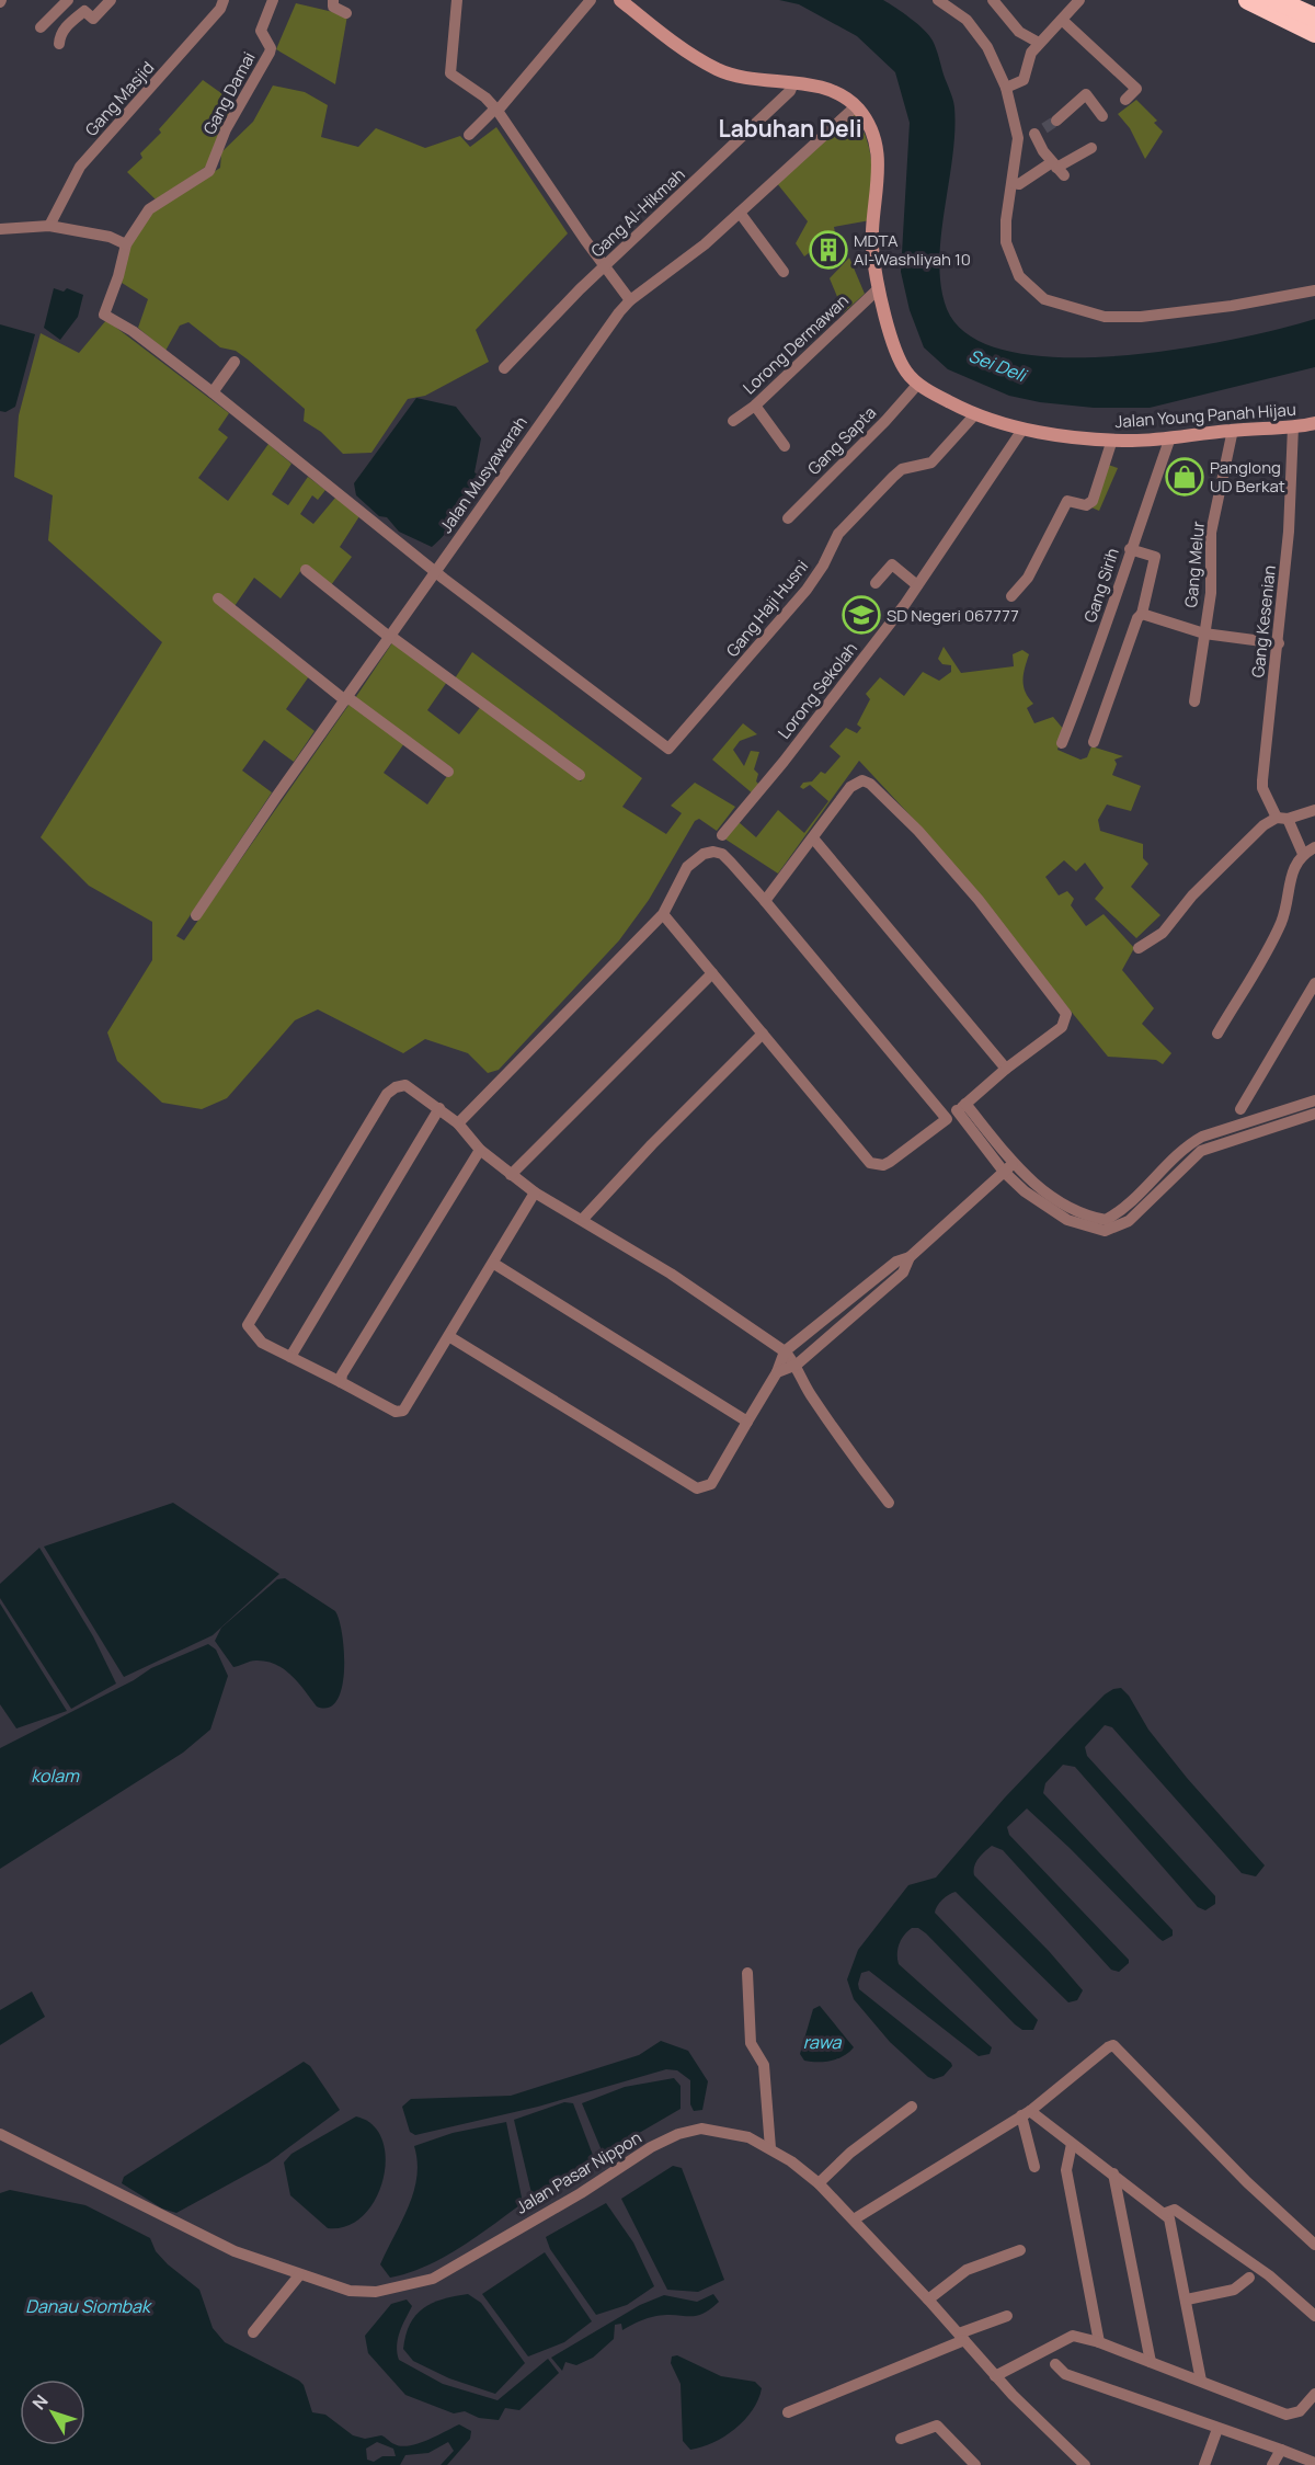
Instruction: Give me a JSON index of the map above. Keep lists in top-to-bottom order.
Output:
{
  "streets": {
    "street": [
      "Gang Damai",
      "Gang Masjid",
      "Gang Al-Hikmah",
      "Lorong Dermawan",
      "Jalan Young Panah Hijau",
      "Gang Sapta",
      "Jalan Musyawarah",
      "Gang Melur",
      "Gang Sirih",
      "Gang Haji Husni",
      "Gang Kesenian",
      "Lorong Sekolah",
      "Jalan Pasar Nippon"
    ]
  },
  "crossings": [
    ["Gang Al-Hikmah", "Jalan Young Panah Hijau"],
    ["Lorong Dermawan", "Jalan Young Panah Hijau"],
    ["Jalan Young Panah Hijau", "Gang Sapta"],
    ["Jalan Young Panah Hijau", "Jalan Musyawarah"],
    ["Jalan Young Panah Hijau", "Gang Melur"],
    ["Jalan Young Panah Hijau", "Gang Sirih"],
    ["Jalan Young Panah Hijau", "Gang Haji Husni"],
    ["Jalan Young Panah Hijau", "Gang Kesenian"],
    ["Jalan Young Panah Hijau", "Lorong Sekolah"],
    ["Jalan Musyawarah", "Gang Haji Husni"]
  ],
  "districts": ["Labuhan Deli"],
  "water": [
    "Sei Deli",
    "kolam",
    "rawa",
    "Danau Siombak"
  ],
  "places": {
    "building": ["MDTA Al-Washliyah 10"],
    "shop": ["Panglong UD Berkat"],
    "school or university": ["SD Negeri 067777"]
  },
  "north": "top left"
}
